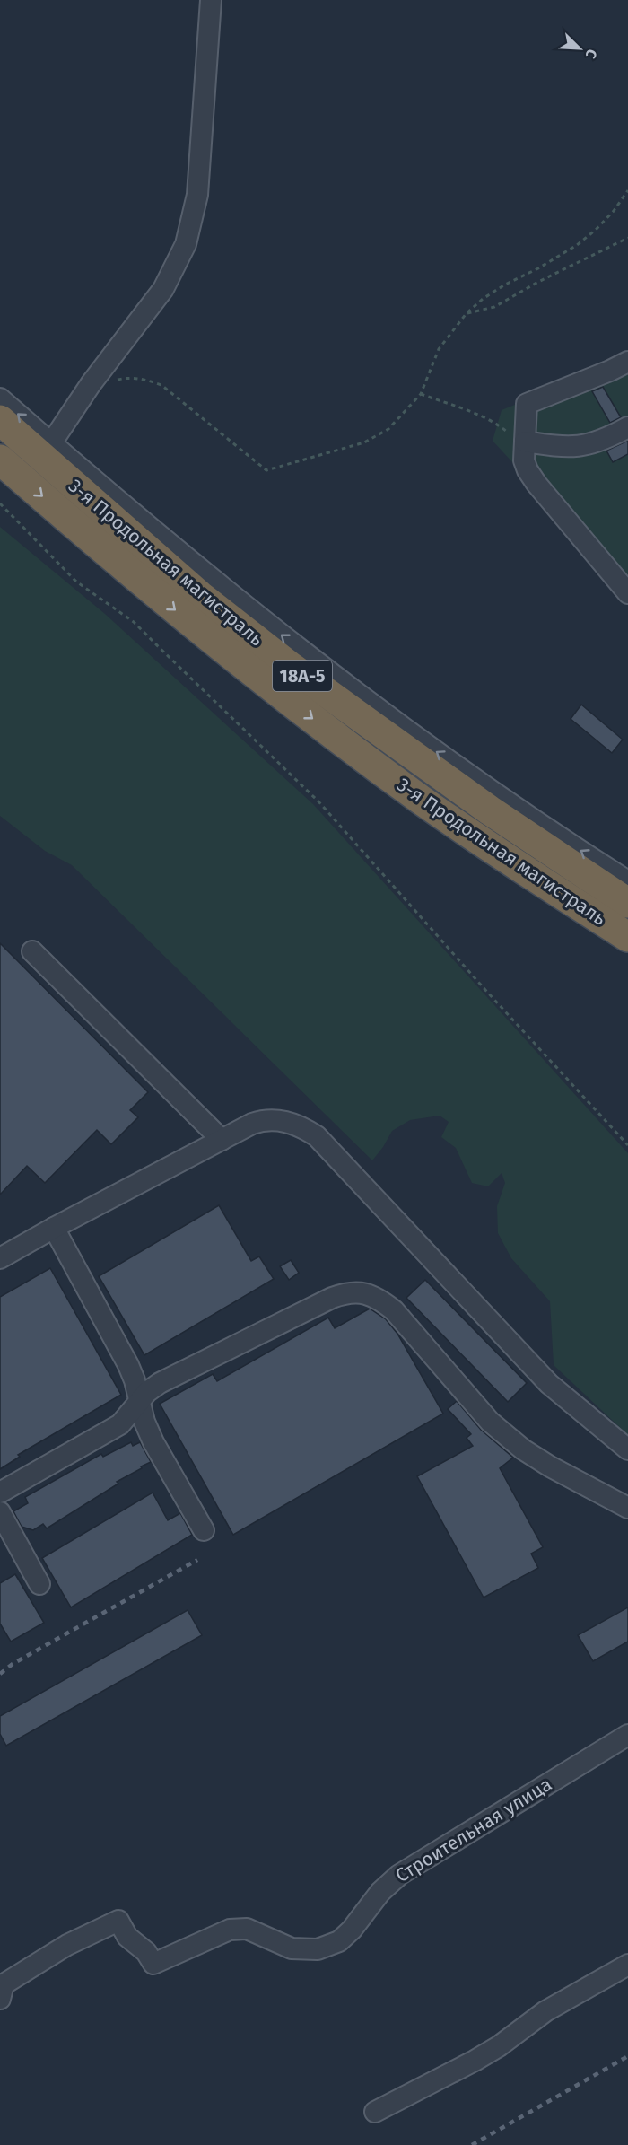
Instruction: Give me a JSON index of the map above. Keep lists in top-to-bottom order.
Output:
{
  "streets": {
    "highway": ["3-я Продольная магистраль", "18А-5"],
    "street": ["Строительная улица"]
  },
  "north": "bottom right"
}
